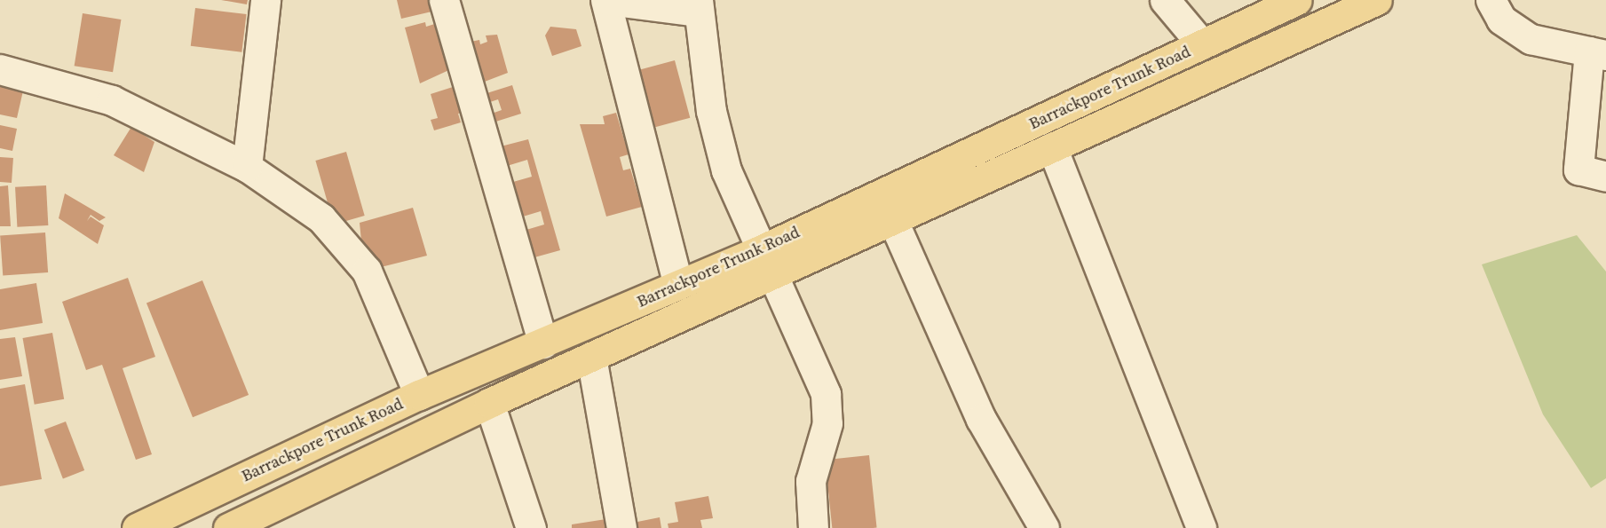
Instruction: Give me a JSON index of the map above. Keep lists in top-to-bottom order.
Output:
{
  "streets": {
    "main road": ["Barrackpore Trunk Road"]
  }
}
